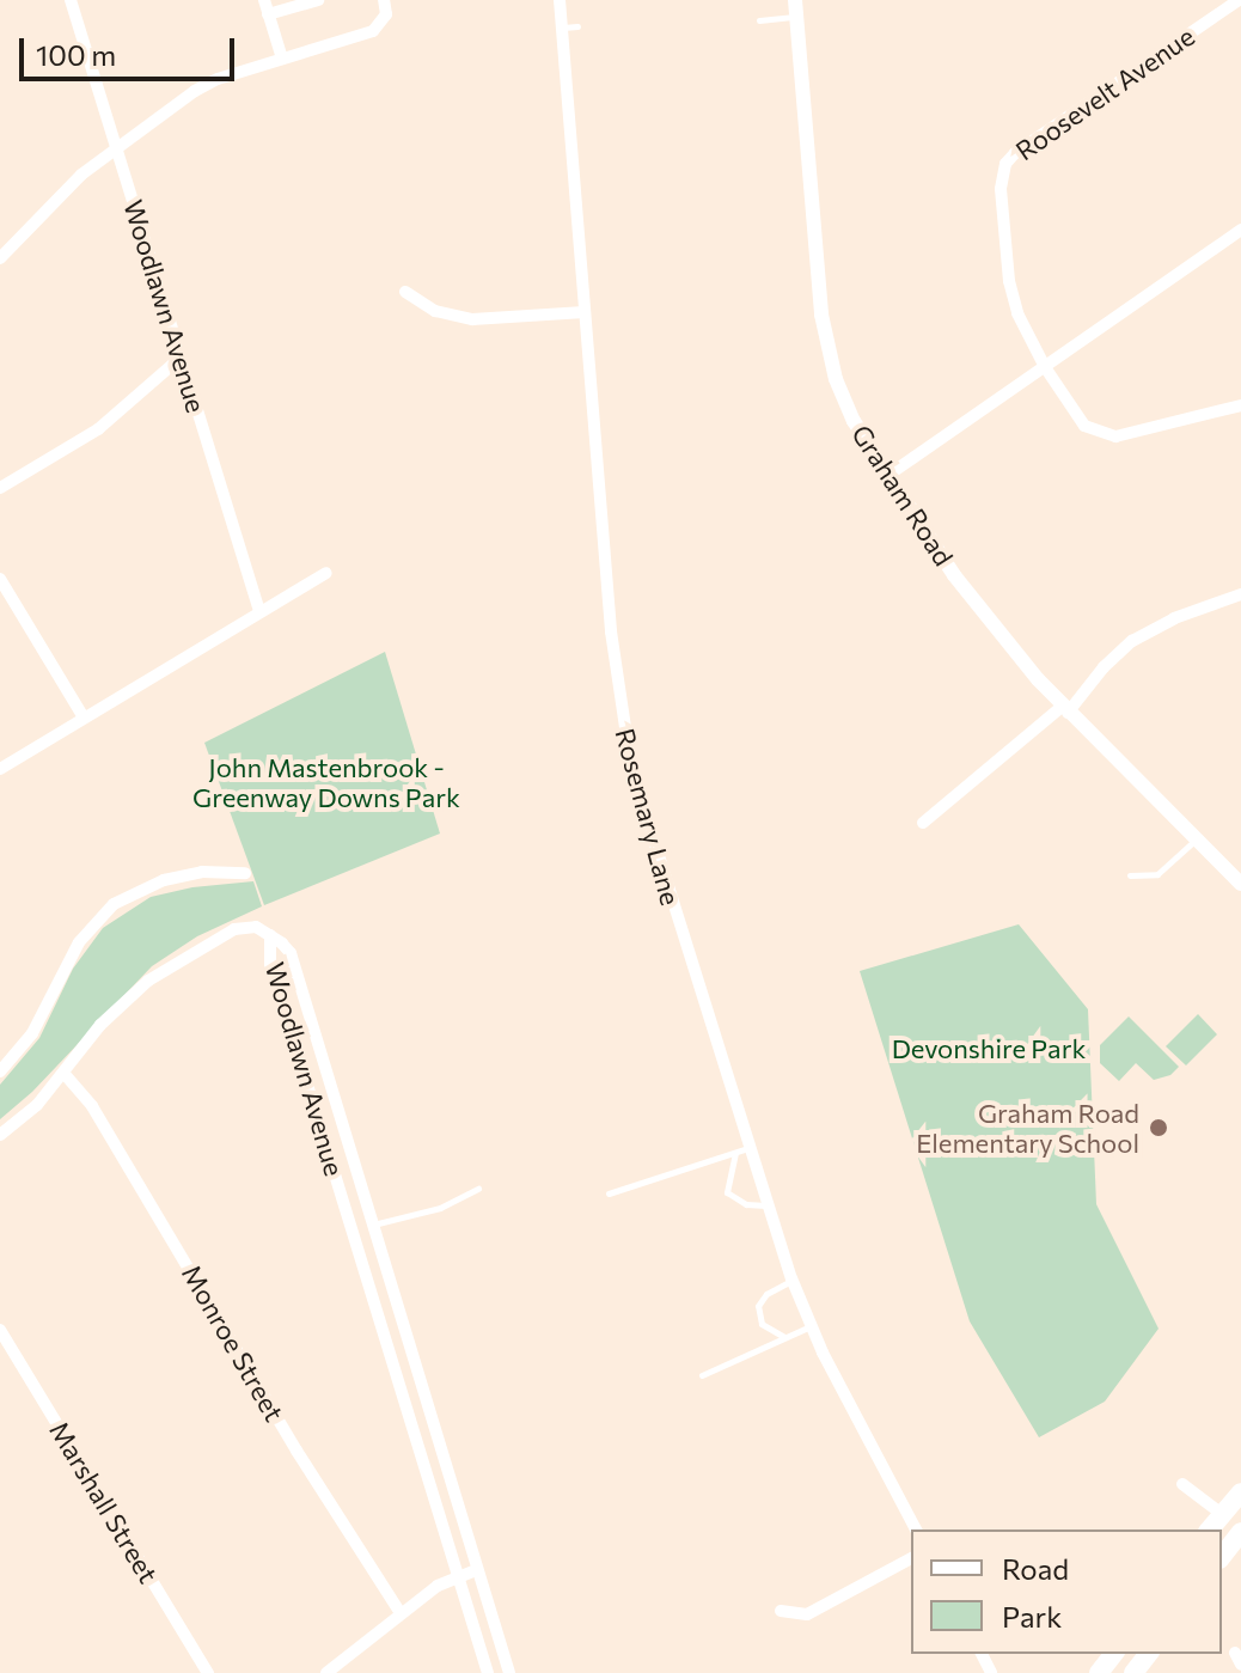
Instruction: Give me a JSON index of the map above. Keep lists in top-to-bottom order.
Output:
{
  "streets": {
    "street": [
      "Roosevelt Avenue",
      "Woodlawn Avenue",
      "Graham Road",
      "Rosemary Lane",
      "Monroe Street",
      "Marshall Street"
    ]
  },
  "parks": ["John Mastenbrook - Greenway Downs Park", "Devonshire Park"],
  "places": ["Graham Road Elementary School"],
  "legend": ["Road", "Park"],
  "scale_bar": "100 m"
}
